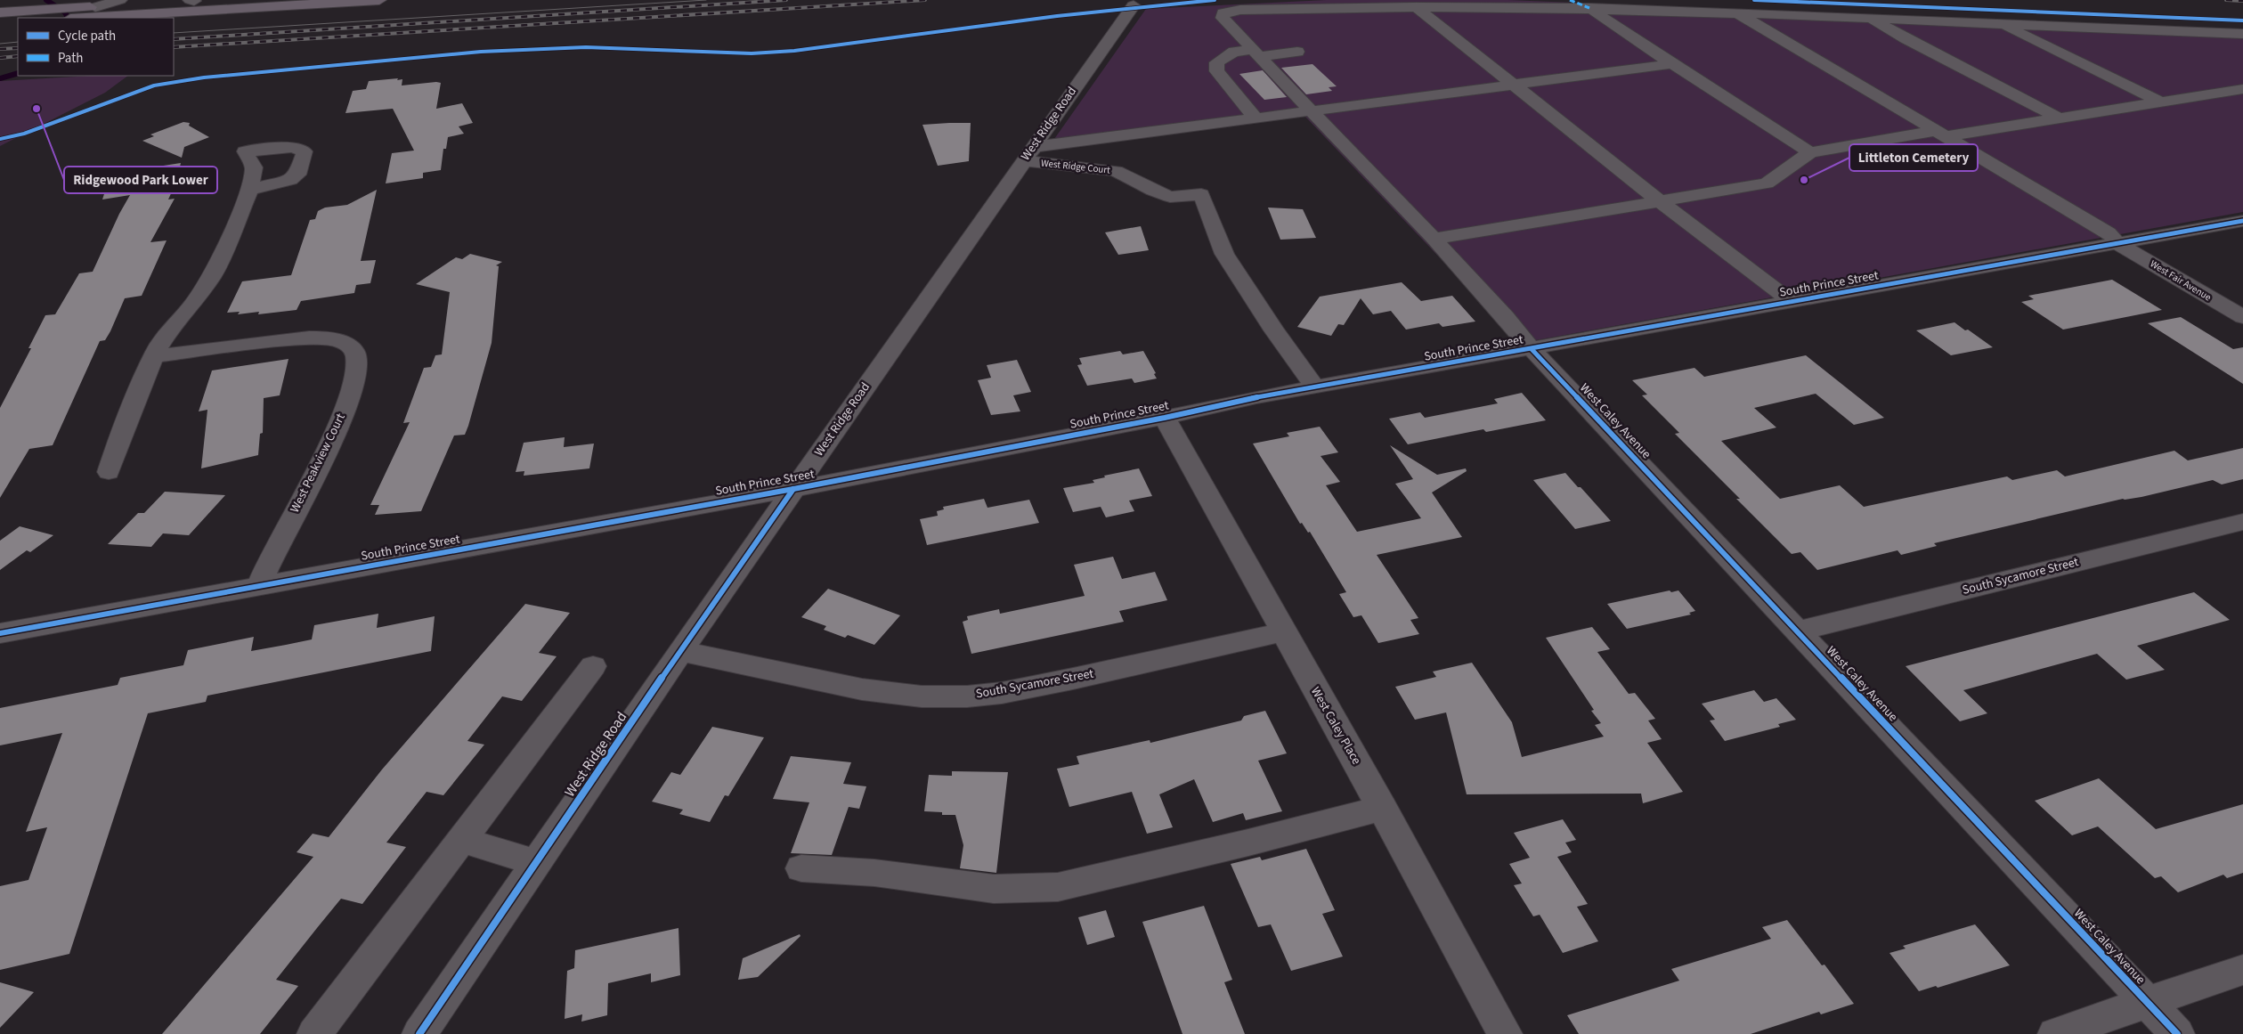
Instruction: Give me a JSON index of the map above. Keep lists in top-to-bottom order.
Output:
{
  "streets": {
    "street": [
      "West Ridge Road",
      "West Ridge Court",
      "West Fair Avenue",
      "South Prince Street",
      "West Caley Avenue",
      "West Peakview Court",
      "South Sycamore Street",
      "West Caley Place"
    ]
  },
  "crossings": [
    ["West Ridge Road", "West Ridge Court"],
    ["West Ridge Road", "South Prince Street"],
    ["West Ridge Road", "South Sycamore Street"],
    ["West Ridge Court", "South Prince Street"],
    ["West Fair Avenue", "South Prince Street"],
    ["South Prince Street", "West Caley Avenue"],
    ["South Prince Street", "West Peakview Court"],
    ["South Prince Street", "West Caley Place"],
    ["West Caley Avenue", "South Sycamore Street"],
    ["South Sycamore Street", "West Caley Place"]
  ],
  "places": ["Ridgewood Park Lower", "Littleton Cemetery"],
  "legend": ["Cycle path", "Path"]
}
